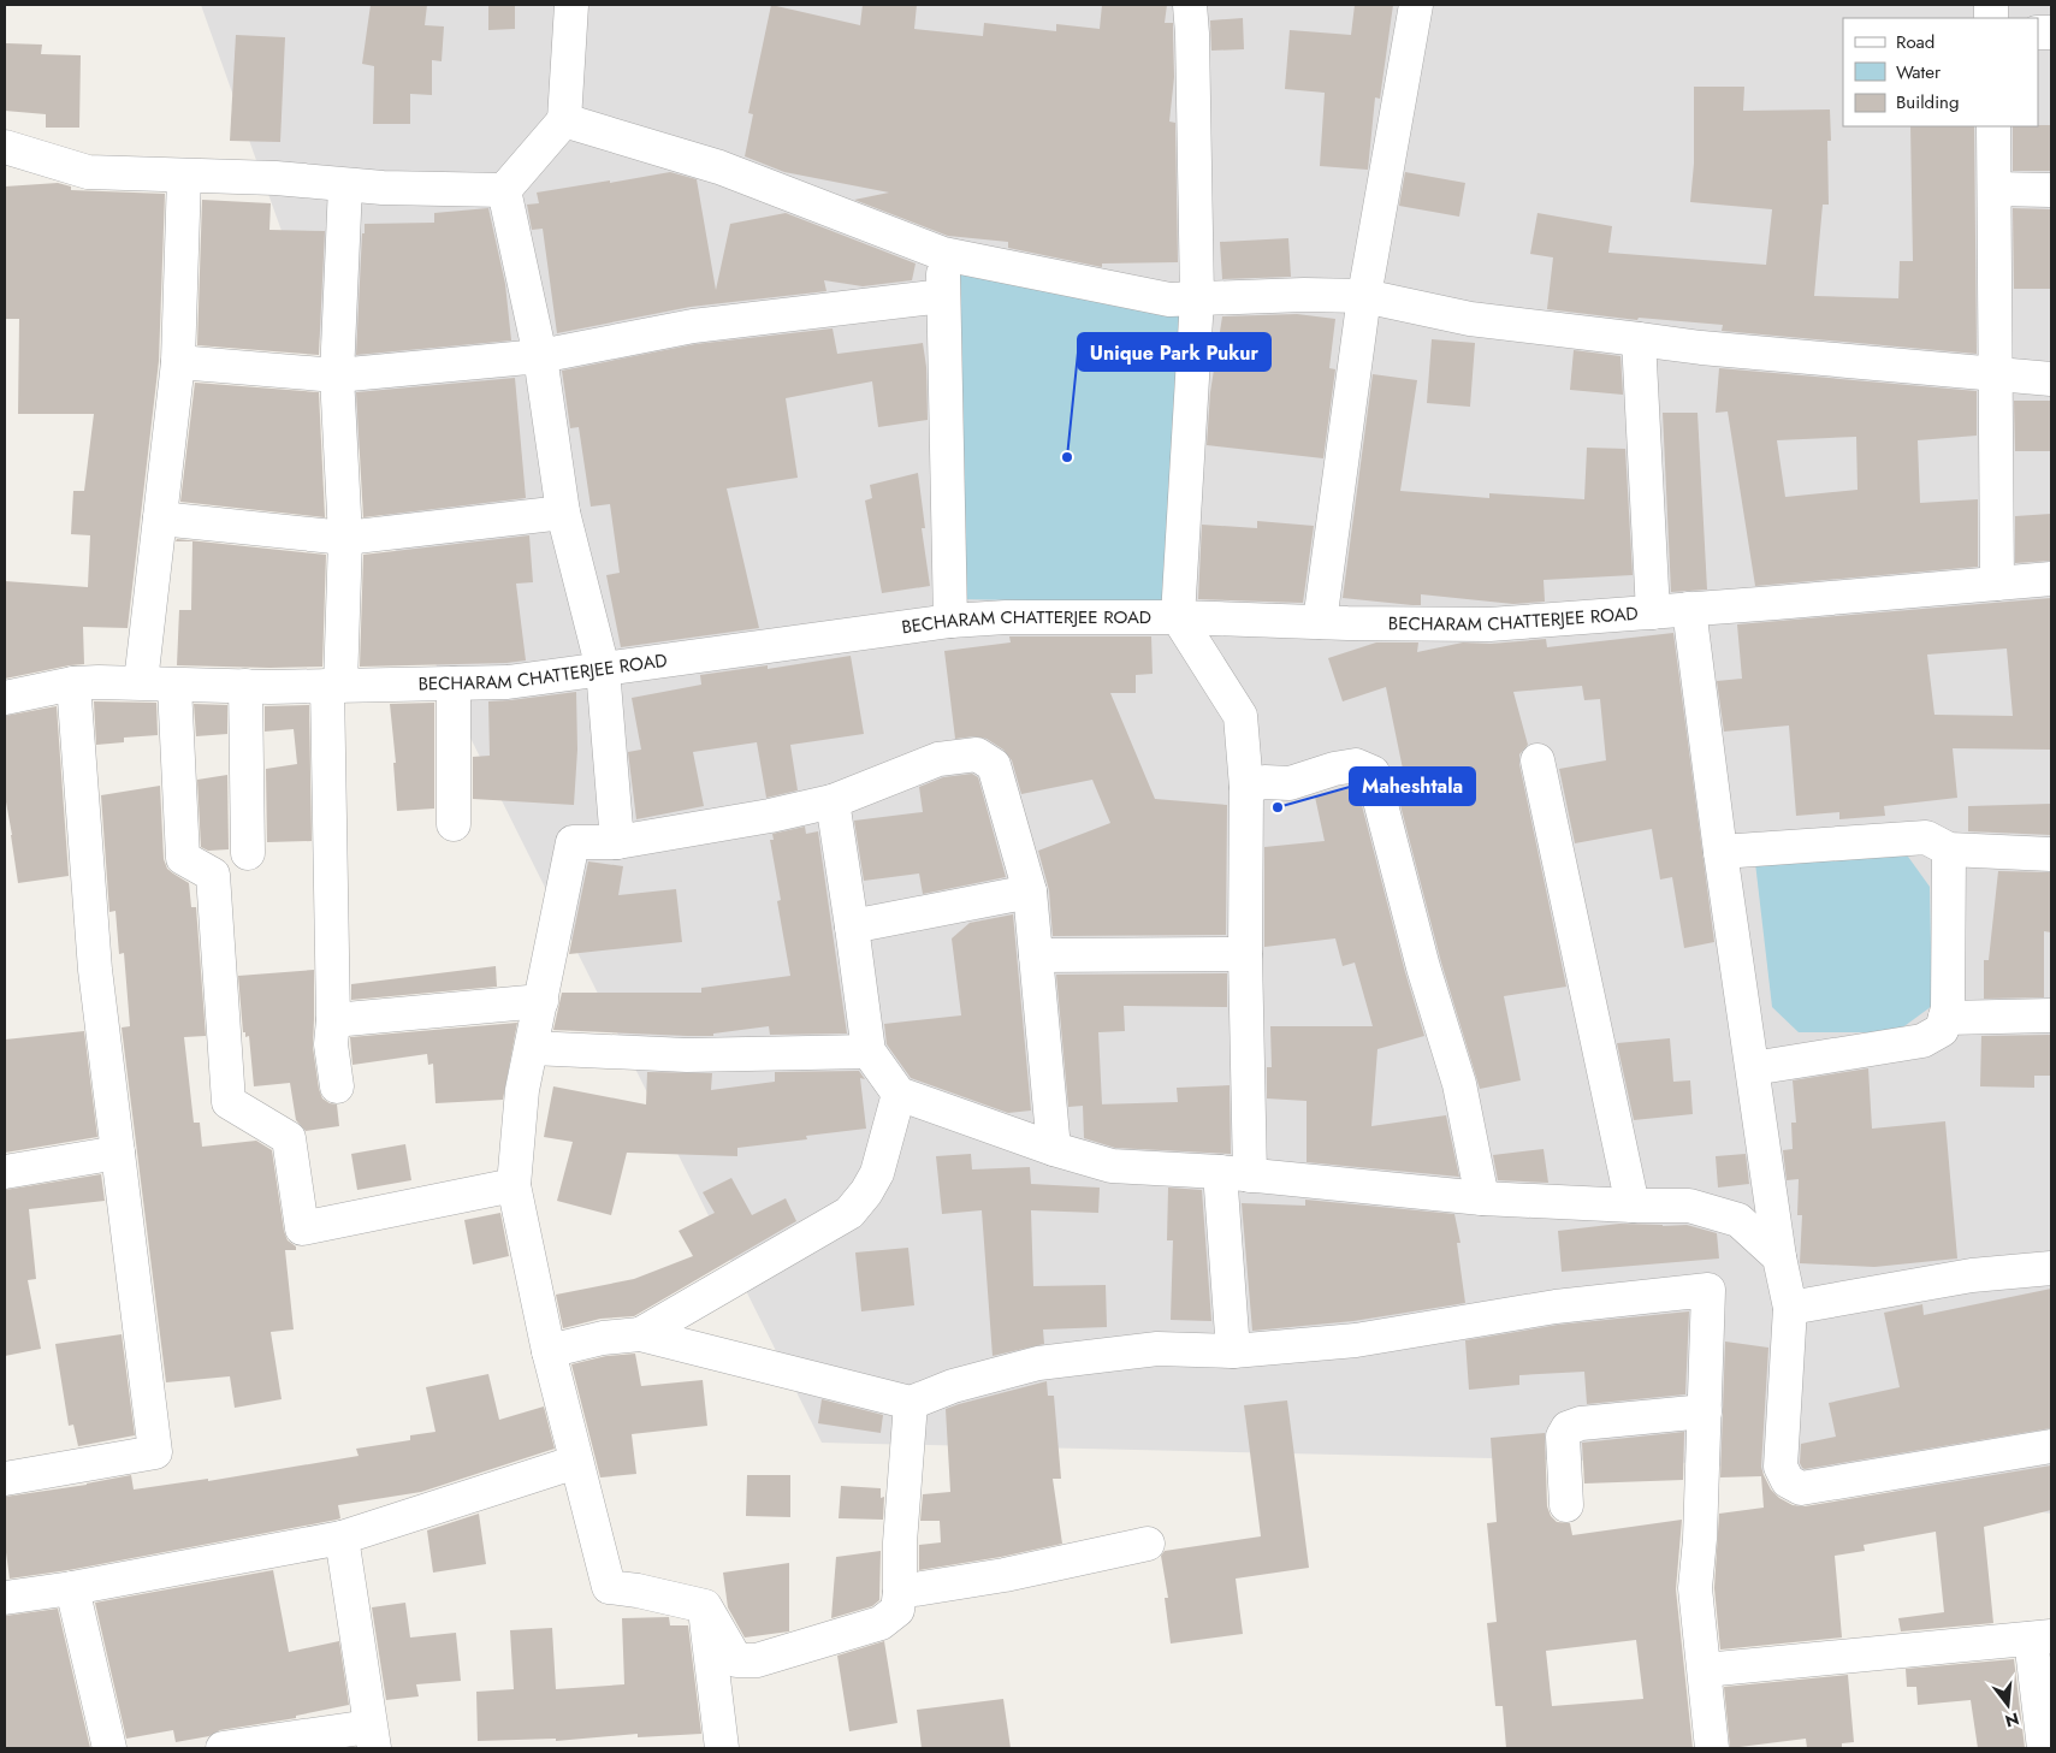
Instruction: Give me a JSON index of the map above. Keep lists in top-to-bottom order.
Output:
{
  "streets": {
    "street": ["BECHARAM CHATTERJEE ROAD"]
  },
  "places": ["Unique Park Pukur", "Maheshtala"],
  "legend": ["Road", "Water", "Building"],
  "north": "bottom"
}
